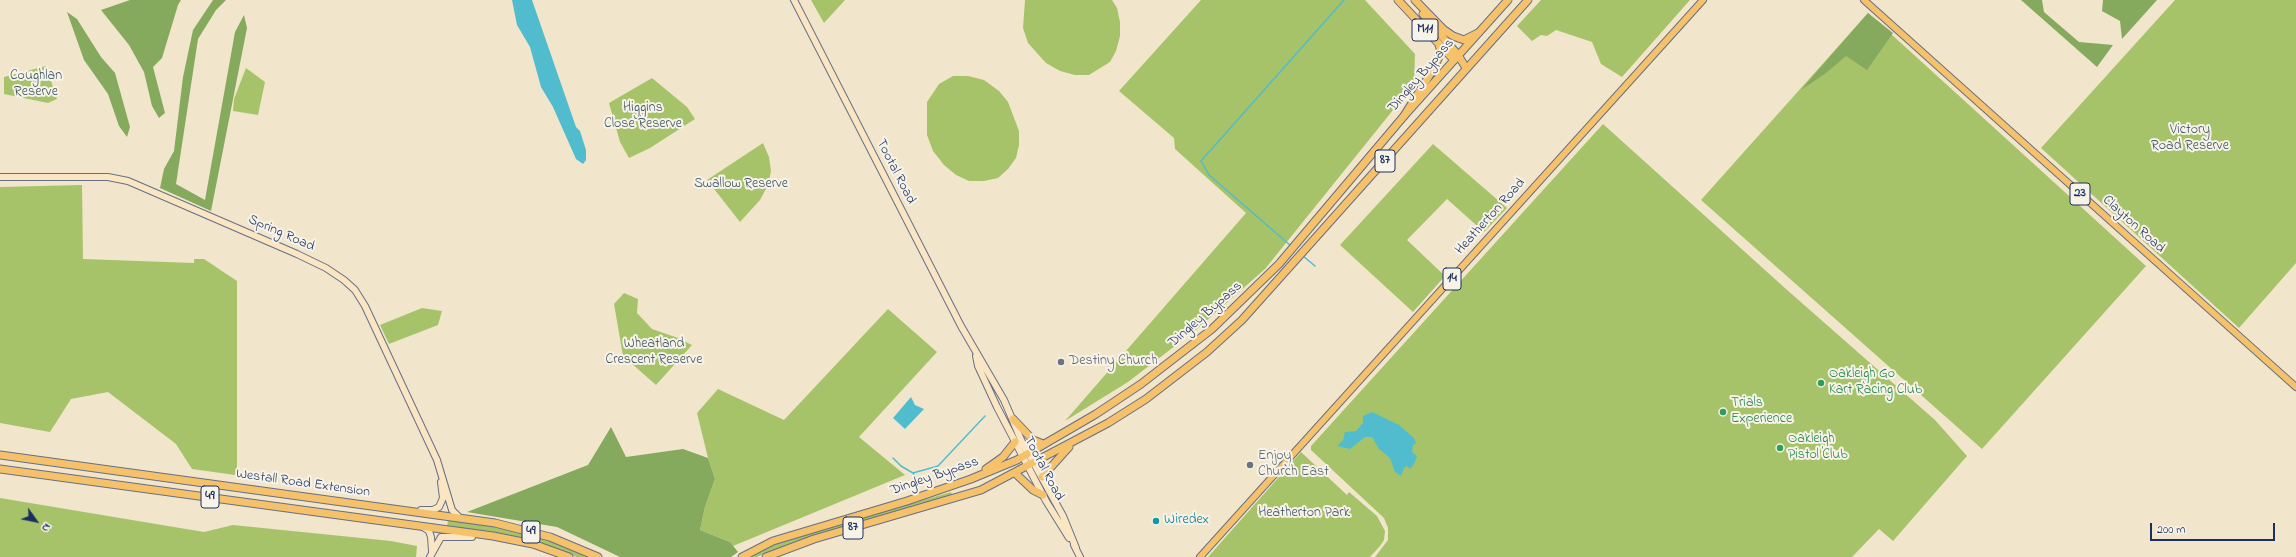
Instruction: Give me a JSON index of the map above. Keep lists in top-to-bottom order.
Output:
{
  "streets": {
    "highway": [
      "M11",
      "Dingley Bypass",
      "87",
      "Westall Road Extension",
      "49"
    ],
    "main road": [
      "Tootal Road",
      "23",
      "Heatherton Road",
      "Clayton Road",
      "Spring Road",
      "14"
    ]
  },
  "crossings": [
    ["M11", "Dingley Bypass"],
    ["Dingley Bypass", "Tootal Road"],
    ["Spring Road", "Westall Road Extension"]
  ],
  "parks": [
    "Coughlan Reserve",
    "Higgins Close Reserve",
    "Victory Road Reserve",
    "Swallow Reserve",
    "Wheatland Crescent Reserve",
    "Heatherton Park"
  ],
  "places": [
    "Destiny Church",
    "Oakleigh Go Kart Racing Club",
    "Trials Experience",
    "Oakleigh Pistol Club",
    "Enjoy Church East",
    "Wiredex"
  ],
  "scale_bar": "200 m",
  "north": "bottom right"
}
